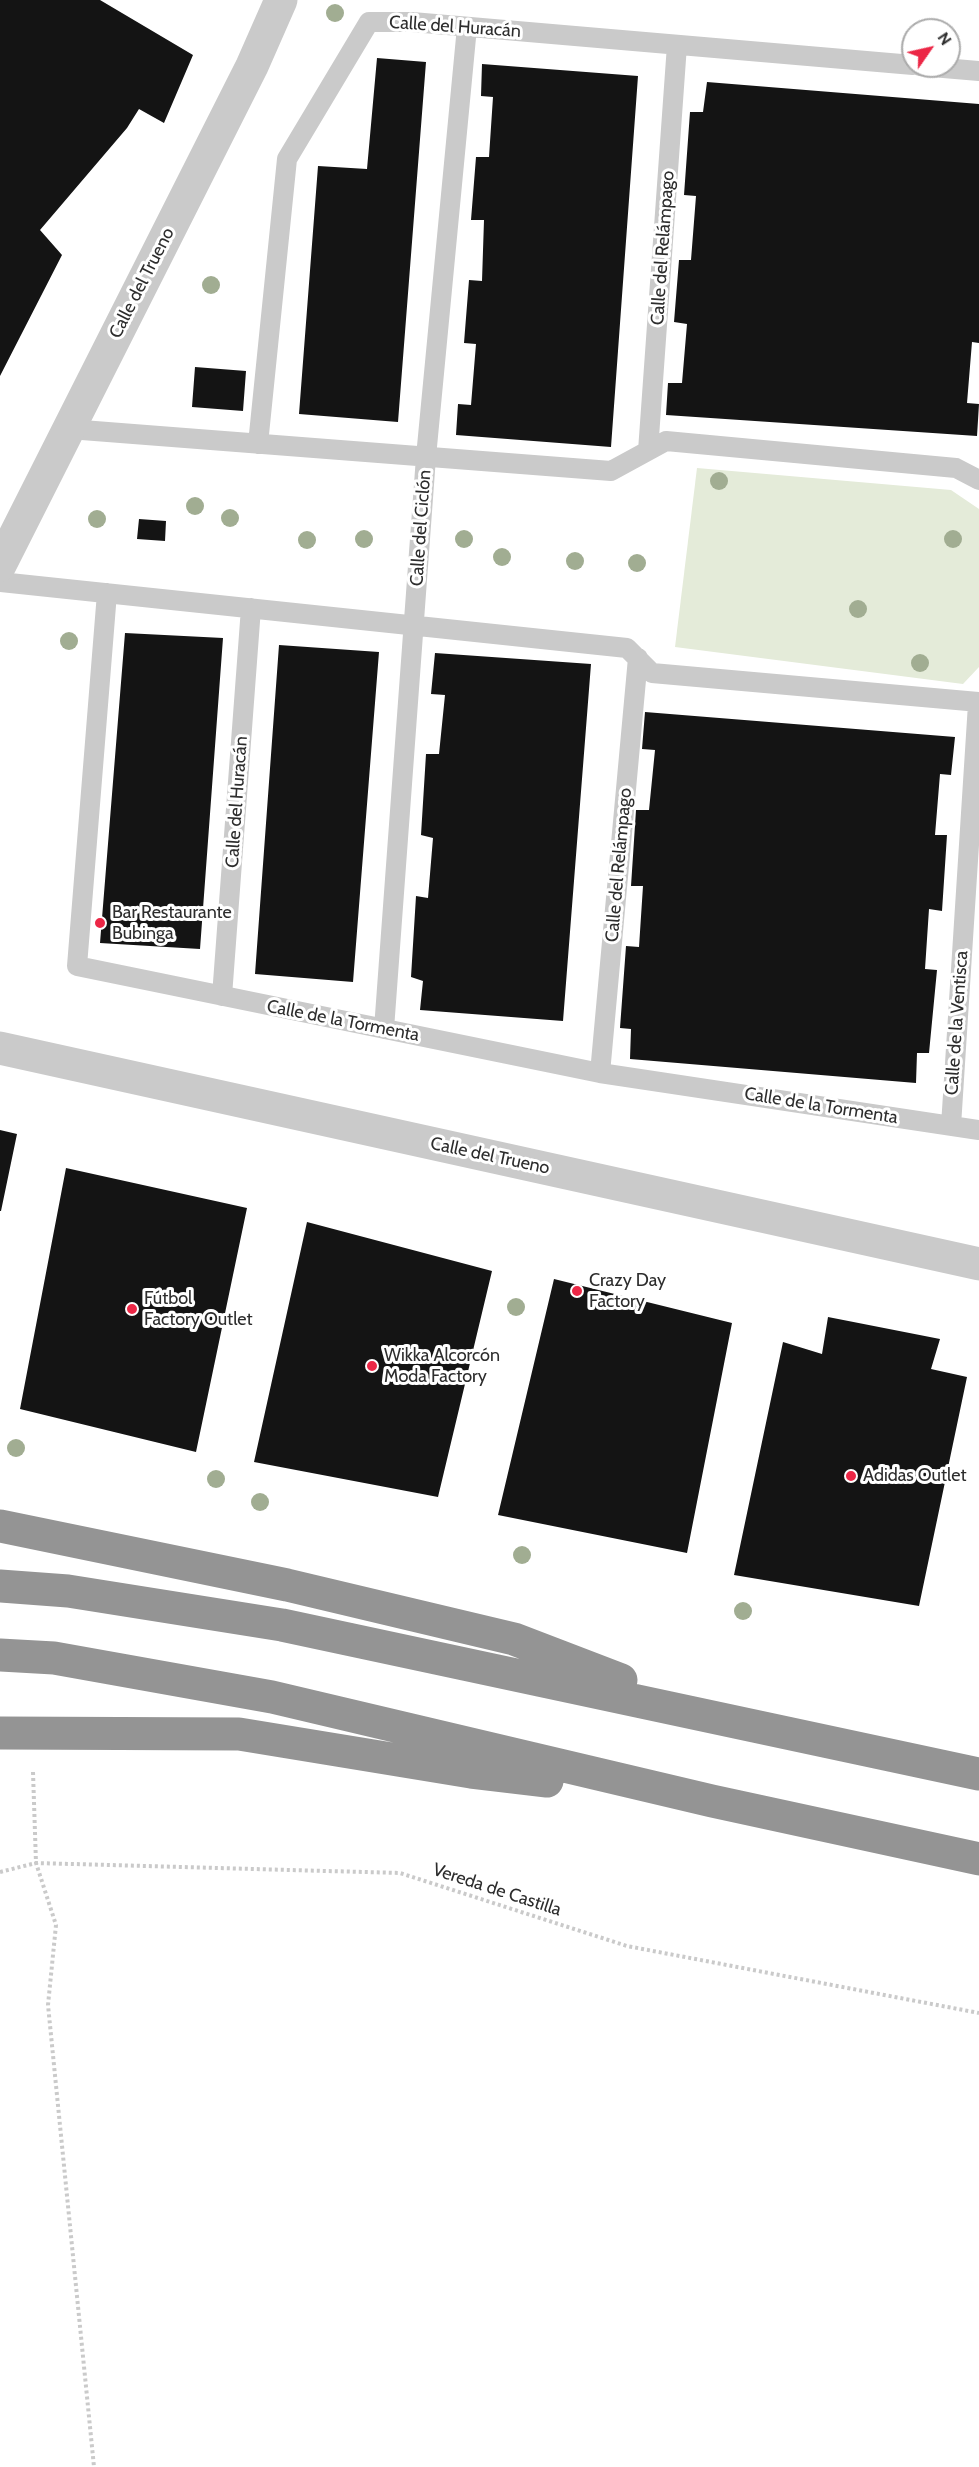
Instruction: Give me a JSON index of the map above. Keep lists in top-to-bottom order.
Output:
{
  "streets": {
    "street": ["Calle del Trueno"],
    "lane": [
      "Calle del Huracán",
      "Calle del Relámpago",
      "Calle del Ciclón",
      "Calle de la Tormenta",
      "Calle de la Ventisca"
    ],
    "path": ["Vereda de Castilla"]
  },
  "crossings": [
    ["Calle del Huracán", "Calle del Relámpago"],
    ["Calle del Huracán", "Calle del Ciclón"],
    ["Calle del Huracán", "Calle de la Tormenta"],
    ["Calle del Relámpago", "Calle de la Tormenta"],
    ["Calle del Ciclón", "Calle de la Tormenta"],
    ["Calle de la Tormenta", "Calle de la Ventisca"]
  ],
  "places": [
    "Bar Restaurante Bubinga",
    "Crazy Day Factory",
    "Fútbol Factory Outlet",
    "Wikka Alcorcón Moda Factory",
    "Adidas Outlet"
  ],
  "north": "top right"
}
